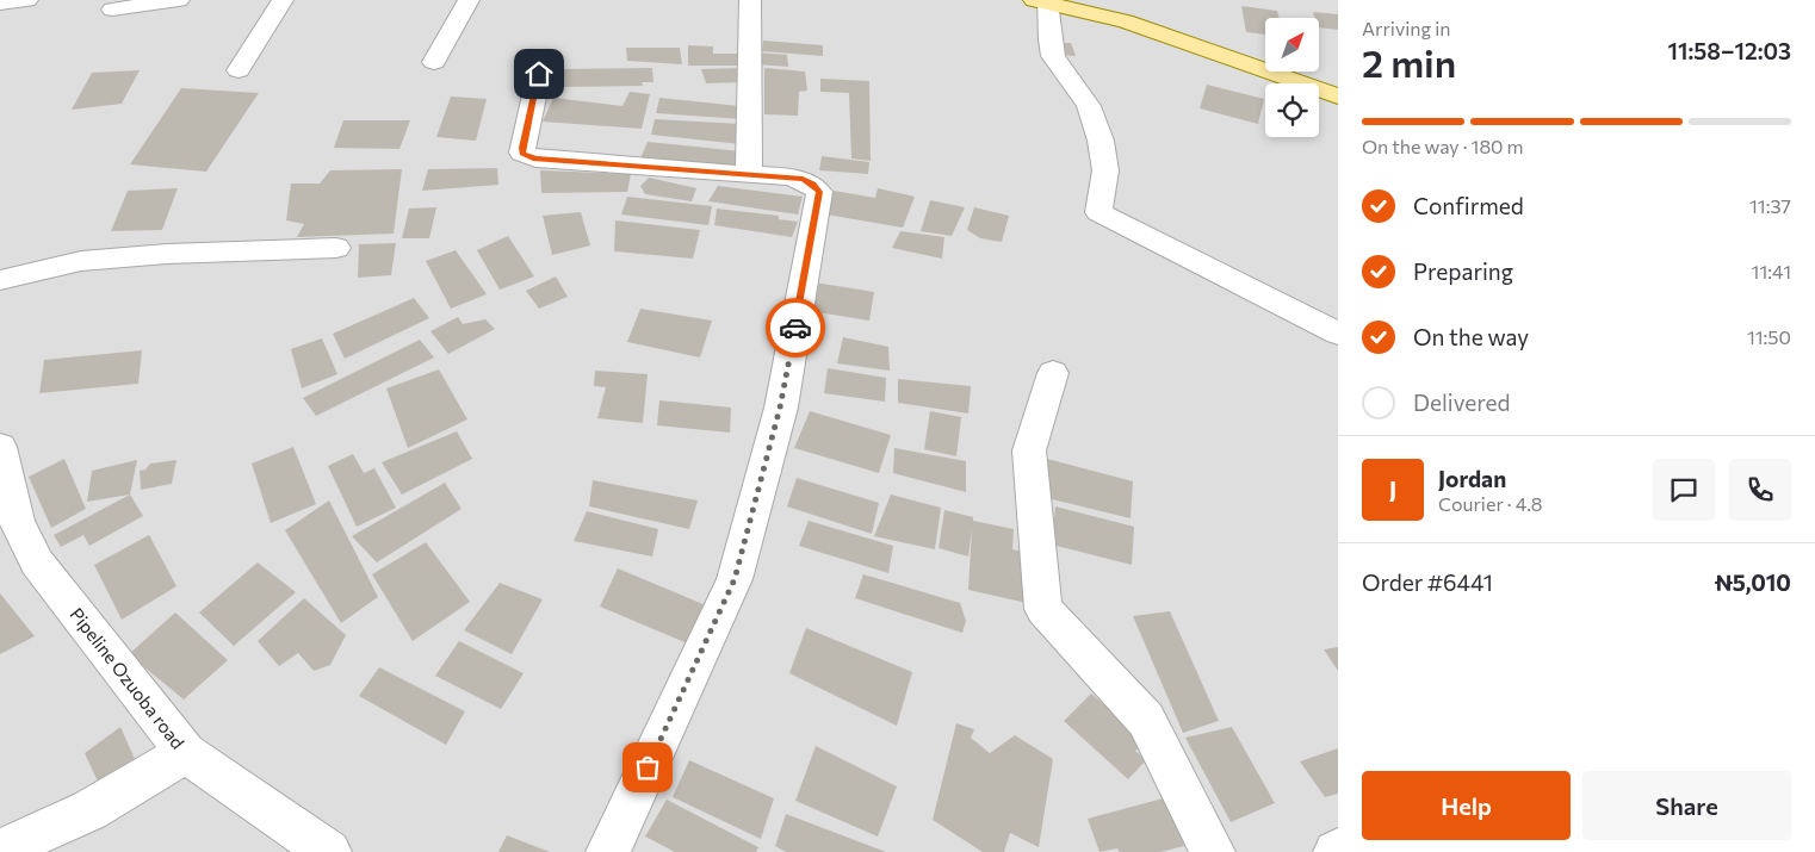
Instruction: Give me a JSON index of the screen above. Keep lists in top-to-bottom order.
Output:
{
  "streets": {
    "street": ["Pipeline Ozuoba road"]
  },
  "north": "top right",
  "page": {
    "heading": ["2 min", "Arriving in", "11:58–12:03"],
    "panel": [
      "Jordan",
      "Courier · 4.8",
      "Order #6441",
      "₦5,010"
    ],
    "bar": "On the way · 180 m",
    "list": [
      ["Confirmed", "11:37"],
      ["Preparing", "11:41"],
      ["On the way", "11:50"],
      "Delivered"
    ],
    "round": "J",
    "buttons": ["Help", "Share"]
  }
}
